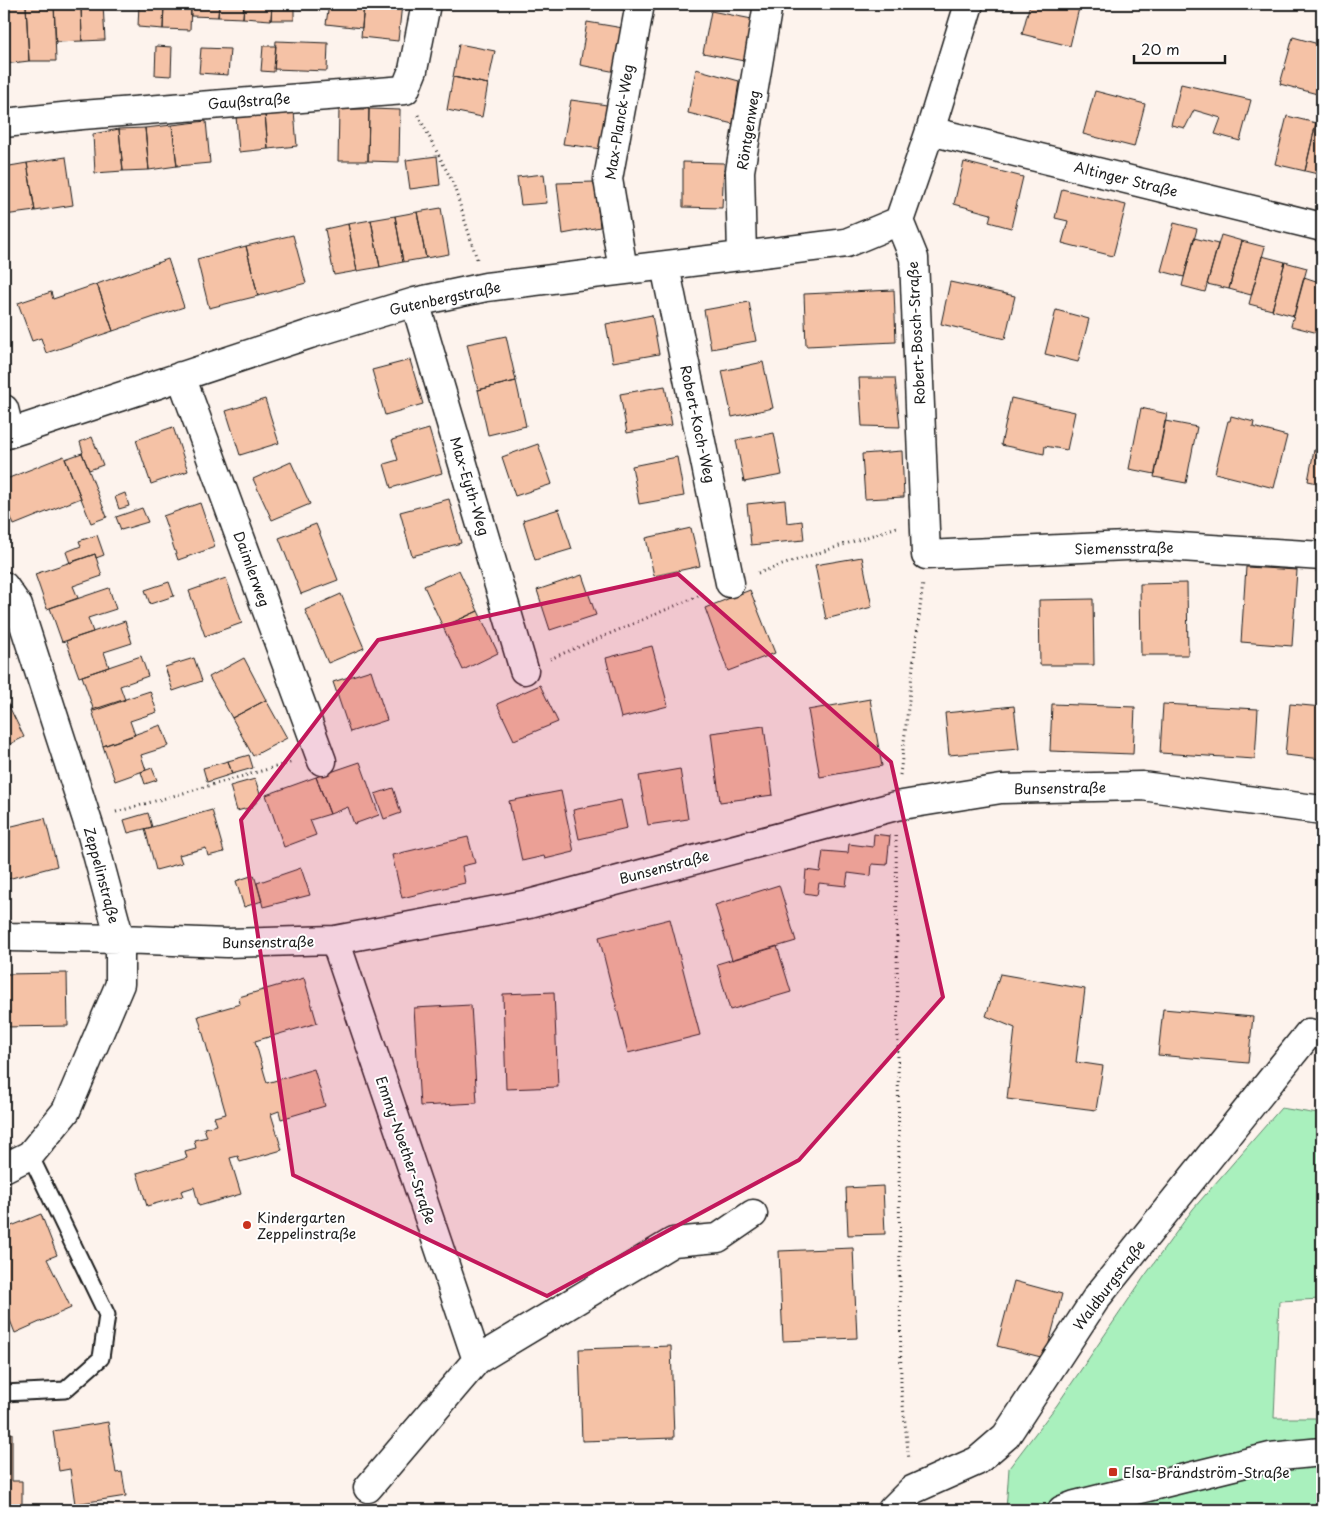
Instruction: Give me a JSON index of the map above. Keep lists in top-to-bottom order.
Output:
{
  "streets": {
    "street": [
      "Gaußstraße",
      "Max-Planck-Weg",
      "Röntgenweg",
      "Altinger Straße",
      "Gutenbergstraße",
      "Robert-Bosch-Straße",
      "Robert-Koch-Weg",
      "Max-Eyth-Weg",
      "Siemensstraße",
      "Daimlerweg",
      "Bunsenstraße",
      "Zeppelinstraße",
      "Emmy-Noether-Straße",
      "Waldburgstraße"
    ]
  },
  "crossings": [
    ["Max-Planck-Weg", "Gutenbergstraße"],
    ["Röntgenweg", "Gutenbergstraße"],
    ["Gutenbergstraße", "Robert-Bosch-Straße"],
    ["Gutenbergstraße", "Robert-Koch-Weg"],
    ["Gutenbergstraße", "Max-Eyth-Weg"],
    ["Gutenbergstraße", "Daimlerweg"],
    ["Robert-Bosch-Straße", "Siemensstraße"],
    ["Bunsenstraße", "Zeppelinstraße"],
    ["Bunsenstraße", "Emmy-Noether-Straße"]
  ],
  "places": {
    "other": ["Kindergarten Zeppelinstraße"],
    "transit": ["Elsa-Brändström-Straße"]
  },
  "scale_bar": "20 m"
}
